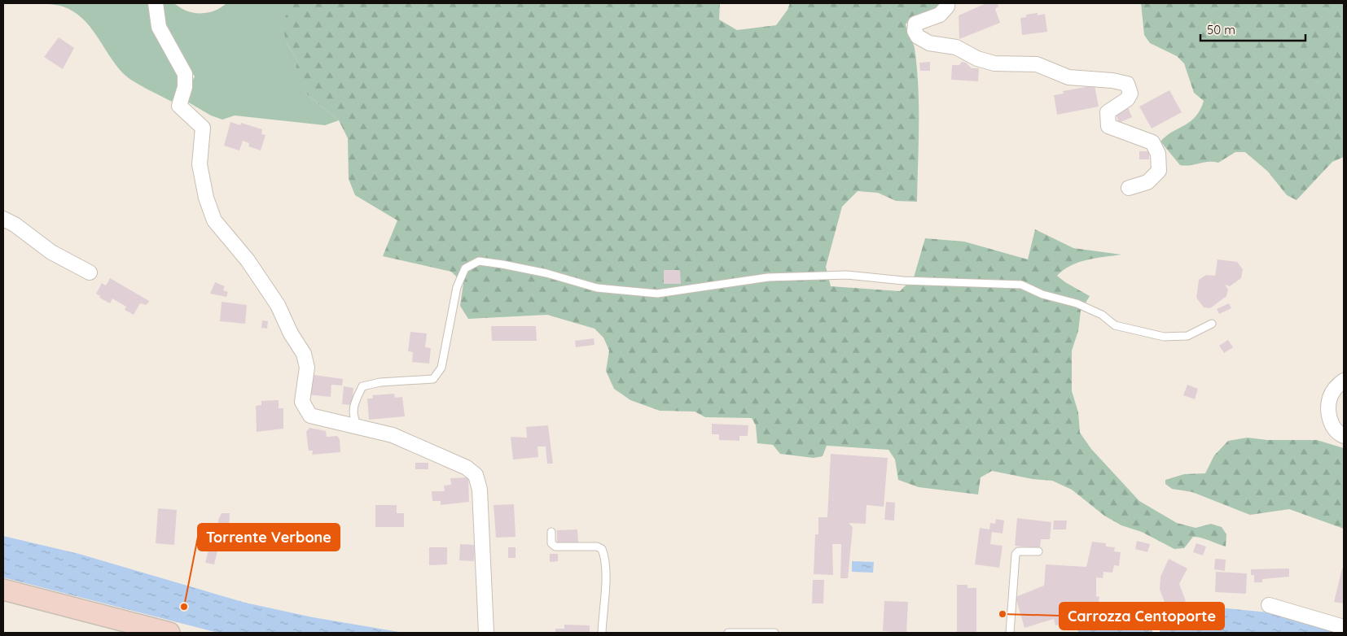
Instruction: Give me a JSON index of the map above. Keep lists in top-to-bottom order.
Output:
{
  "places": ["Torrente Verbone", "Carrozza Centoporte"],
  "scale_bar": "50 m"
}
